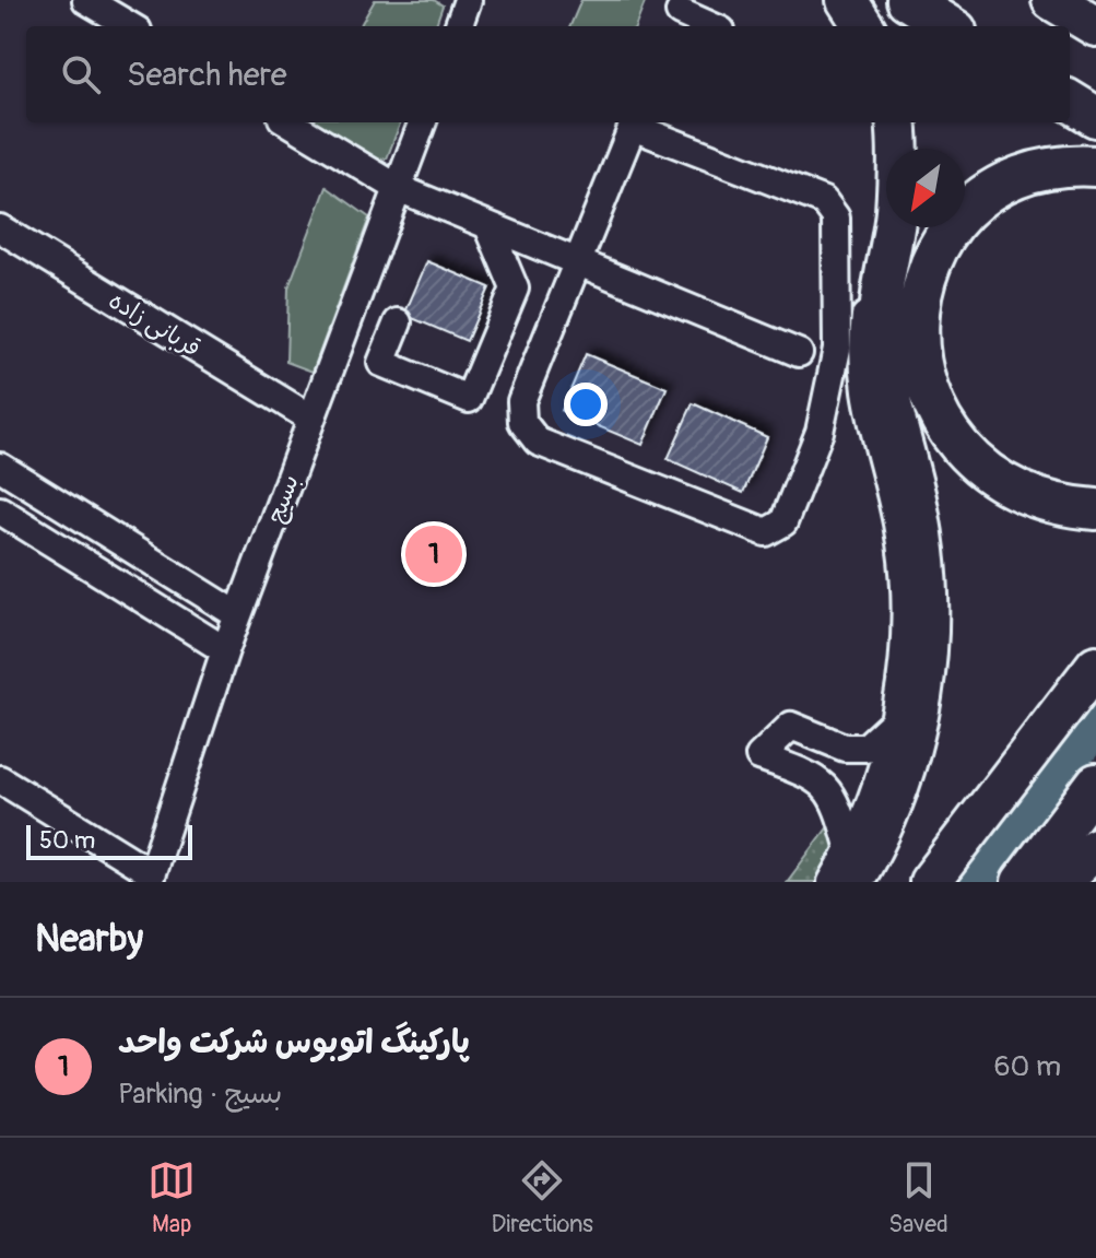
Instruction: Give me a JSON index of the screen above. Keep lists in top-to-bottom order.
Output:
{
  "streets": {
    "street": ["قربانی زاده", "بسیج"]
  },
  "crossings": [
    ["قربانی زاده", "بسیج"]
  ],
  "scale_bar": "50 m",
  "north": "bottom left",
  "page": {
    "search": "Search here",
    "pins": "1",
    "scale": "50 m",
    "heading": "Nearby",
    "list": [
      {
        "mark": "1",
        "name": "پارکینگ اتوبوس شرکت واحد",
        "note": "Parking · بسیج",
        "value": "60 m"
      }
    ],
    "nav": ["Map", "Directions", "Saved"]
  }
}
